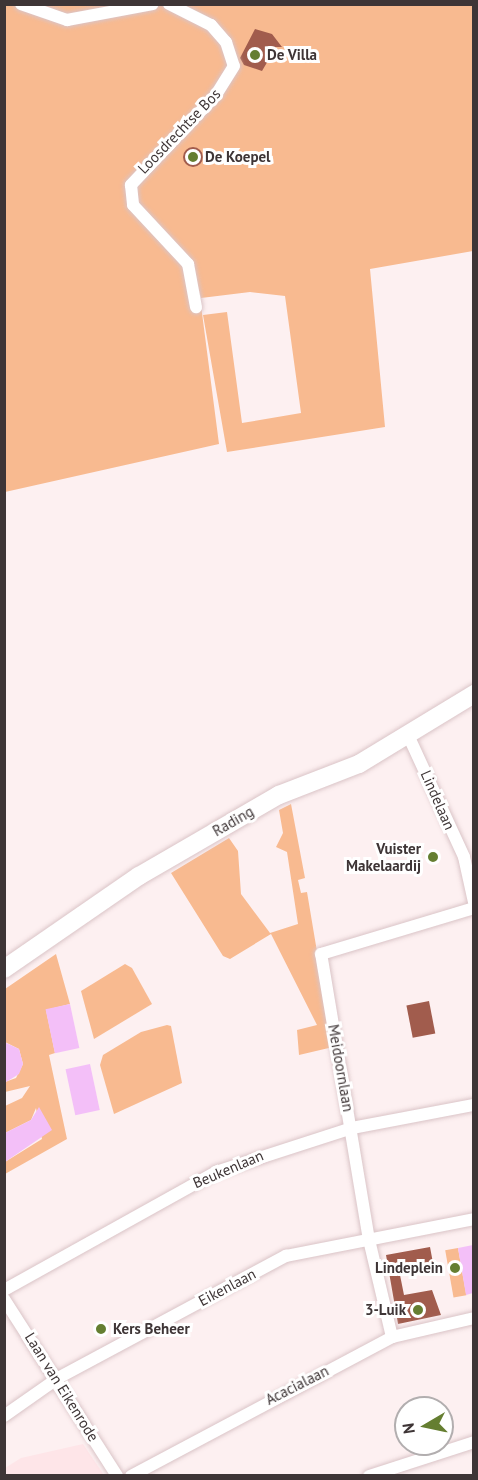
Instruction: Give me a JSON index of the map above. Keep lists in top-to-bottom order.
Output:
{
  "streets": {
    "main road": ["Rading"],
    "street": [
      "Loosdrechtse Bos",
      "Lindelaan",
      "Meidoornlaan",
      "Beukenlaan",
      "Eikenlaan",
      "Acacialaan",
      "Laan van Eikenrode"
    ]
  },
  "crossings": [
    ["Lindelaan", "Rading"],
    ["Meidoornlaan", "Beukenlaan"],
    ["Meidoornlaan", "Eikenlaan"],
    ["Meidoornlaan", "Acacialaan"],
    ["Eikenlaan", "Laan van Eikenrode"]
  ],
  "places": [
    "De Villa",
    "De Koepel",
    "Vuister Makelaardij",
    "Lindeplein",
    "3-Luik",
    "Kers Beheer"
  ],
  "north": "left"
}
